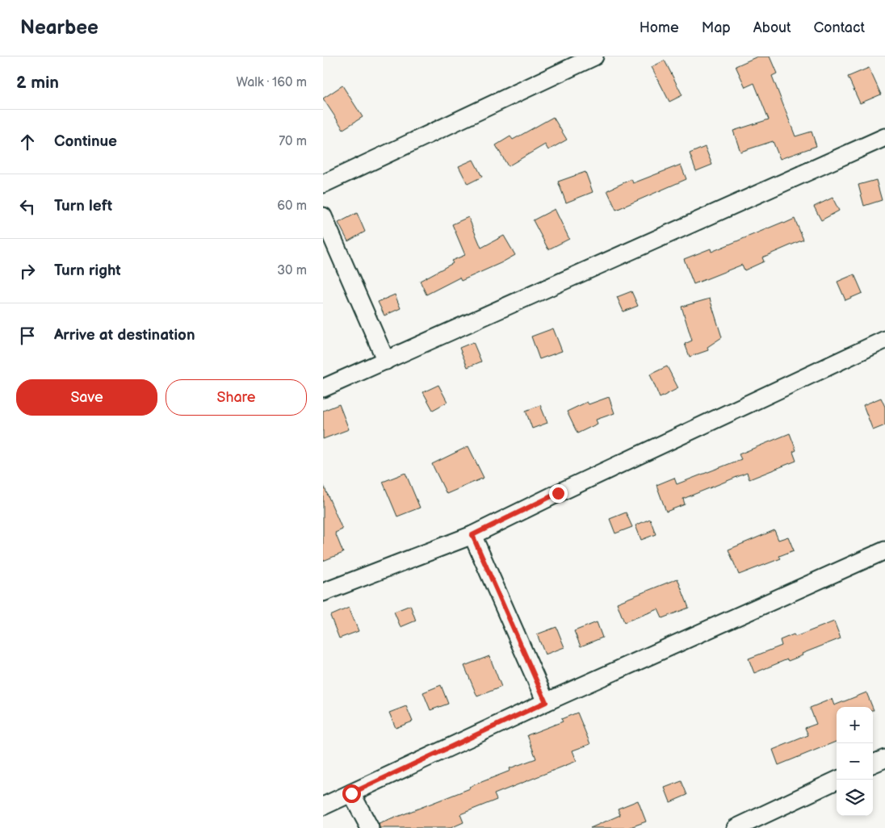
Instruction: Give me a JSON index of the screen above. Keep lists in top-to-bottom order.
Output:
{
  "page": {
    "header": "Nearbee",
    "nav": [
      "Home",
      "Map",
      "About",
      "Contact"
    ],
    "heading": ["2 min", "Walk · 160 m"],
    "list": [
      ["Continue", "70 m"],
      ["Turn left", "60 m"],
      ["Turn right", "30 m"],
      "Arrive at destination"
    ],
    "buttons": ["Save", "Share"],
    "map_buttons": ["+", "−"]
  }
}
